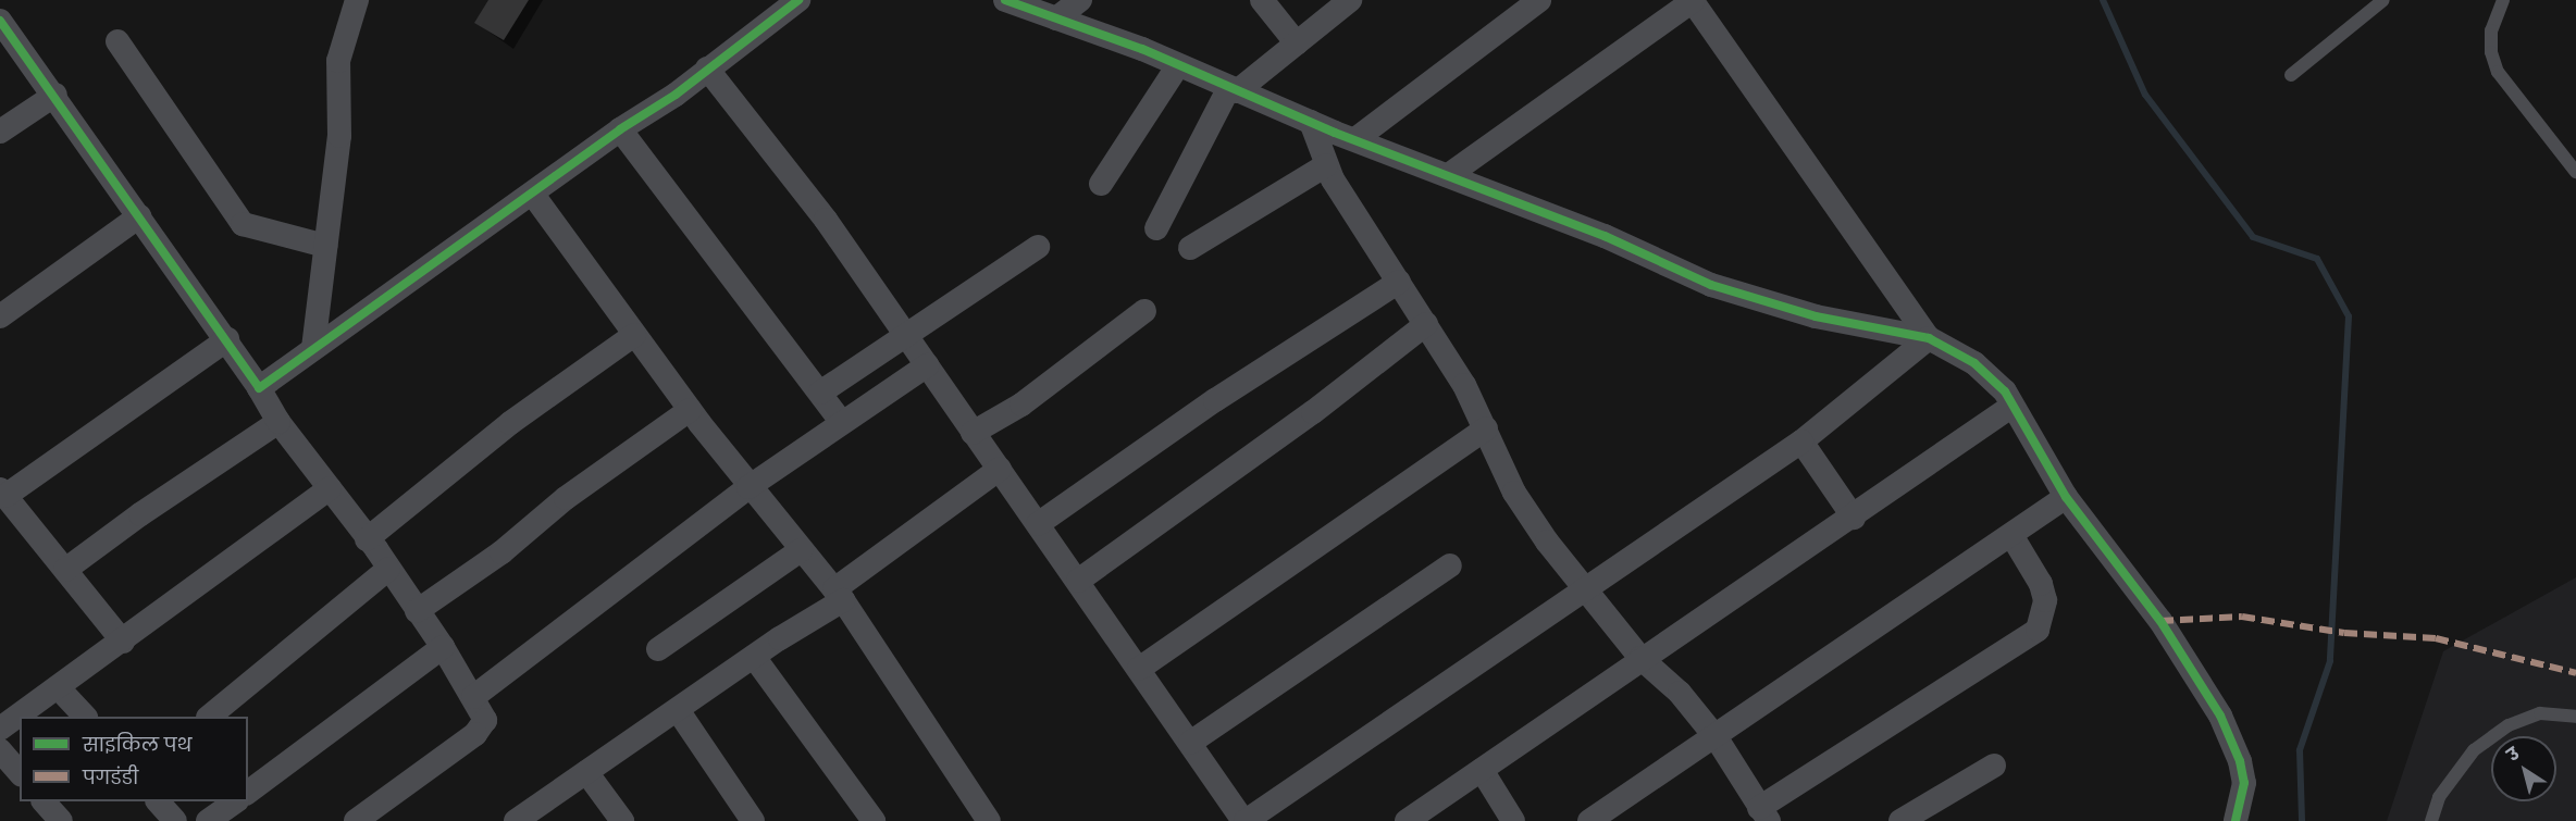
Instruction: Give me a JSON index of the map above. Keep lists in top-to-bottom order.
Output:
{
  "legend": ["साइकिल पथ", "पगडंडी"],
  "north": "top left"
}
